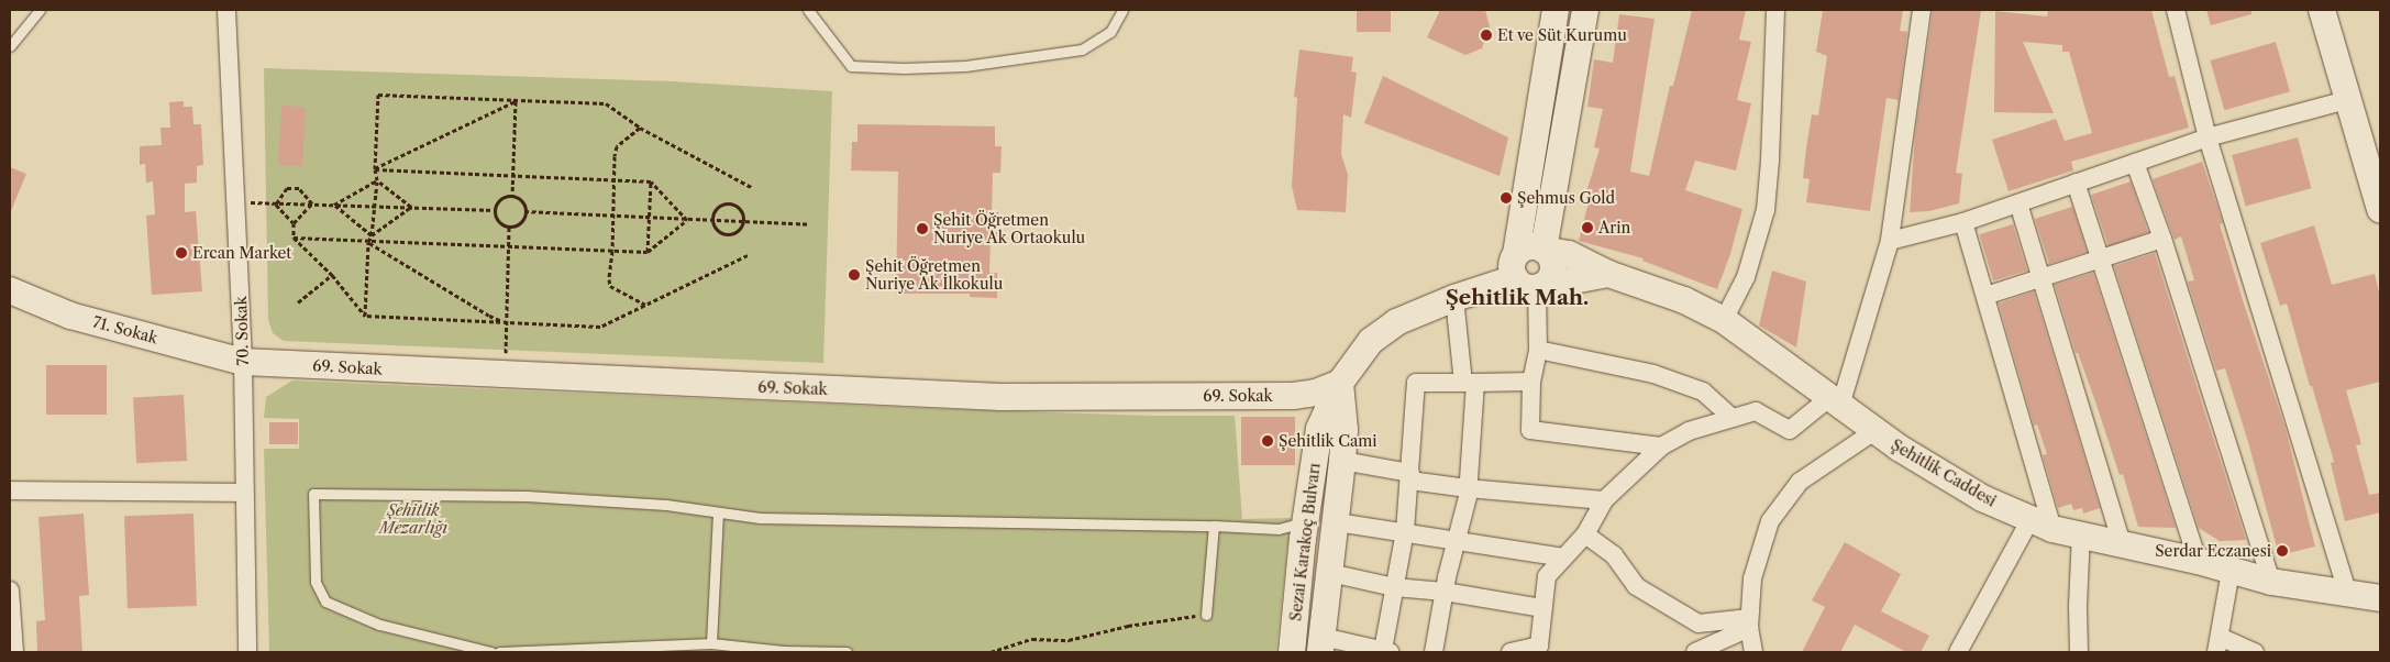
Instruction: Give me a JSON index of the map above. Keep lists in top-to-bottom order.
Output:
{
  "streets": {
    "street": [
      "71. Sokak",
      "70. Sokak",
      "69. Sokak",
      "Şehitlik Caddesi",
      "Sezai Karakoç Bulvarı"
    ]
  },
  "crossings": [
    ["71. Sokak", "70. Sokak"],
    ["71. Sokak", "69. Sokak"],
    ["70. Sokak", "69. Sokak"],
    ["69. Sokak", "Sezai Karakoç Bulvarı"],
    ["Şehitlik Caddesi", "Sezai Karakoç Bulvarı"]
  ],
  "districts": ["Şehitlik Mah."],
  "parks": ["Şehitlik Mezarlığı"],
  "places": [
    "Et ve Süt Kurumu",
    "Şehmus Gold",
    "Arin",
    "Şehit Öğretmen Nuriye Ak Ortaokulu",
    "Ercan Market",
    "Şehit Öğretmen Nuriye Ak İlkokulu",
    "Şehitlik Cami",
    "Serdar Eczanesi"
  ]
}
